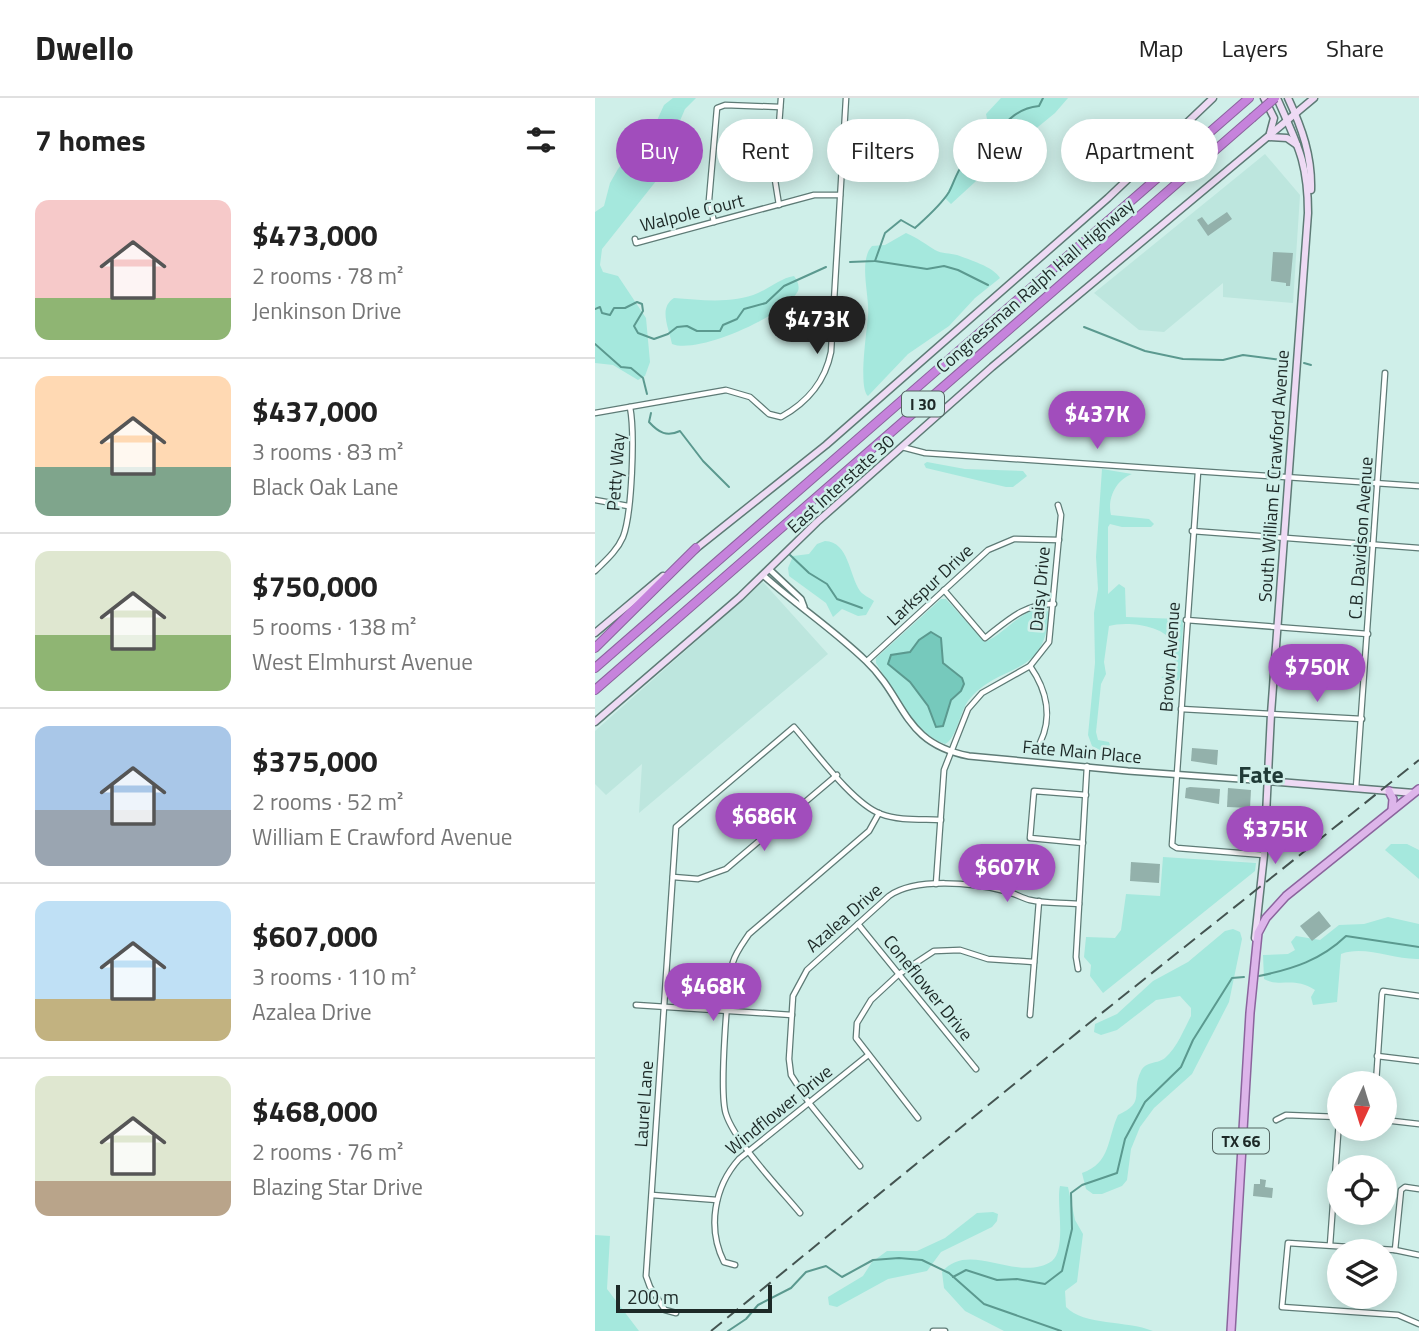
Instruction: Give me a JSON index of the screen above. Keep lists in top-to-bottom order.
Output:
{
  "streets": {
    "highway": ["Congressman Ralph Hall Highway", "I 30"],
    "main road": [
      "South William E Crawford Avenue",
      "East Interstate 30",
      "Fate Main Place",
      "TX 66"
    ],
    "street": [
      "Walpole Court",
      "Petty Way",
      "C.B. Davidson Avenue",
      "Larkspur Drive",
      "Daisy Drive",
      "Brown Avenue",
      "Azalea Drive",
      "Coneflower Drive",
      "Laurel Lane",
      "Windflower Drive"
    ]
  },
  "crossings": [
    ["South William E Crawford Avenue", "Brown Avenue"],
    ["South William E Crawford Avenue", "Fate Main Place"],
    ["South William E Crawford Avenue", "TX 66"],
    ["East Interstate 30", "Fate Main Place"],
    ["C.B. Davidson Avenue", "Fate Main Place"],
    ["Larkspur Drive", "Daisy Drive"],
    ["Larkspur Drive", "Fate Main Place"],
    ["Daisy Drive", "Fate Main Place"],
    ["Daisy Drive", "Azalea Drive"],
    ["Brown Avenue", "Fate Main Place"],
    ["Fate Main Place", "TX 66"],
    ["Azalea Drive", "Coneflower Drive"],
    ["Azalea Drive", "Windflower Drive"]
  ],
  "districts": ["Fate"],
  "scale_bar": "200 m",
  "north": "bottom",
  "page": {
    "header": "Dwello",
    "nav": ["Map", "Layers", "Share"],
    "heading": "7 homes",
    "chip": [
      "Buy",
      "Rent",
      "Filters",
      "New",
      "Apartment"
    ],
    "list": [
      {
        "name": "$473,000",
        "note": "2 rooms · 78 m² · Jenkinson Drive"
      },
      {
        "name": "$437,000",
        "note": "3 rooms · 83 m² · Black Oak Lane"
      },
      {
        "name": "$750,000",
        "note": "5 rooms · 138 m² · West Elmhurst Avenue"
      },
      {
        "name": "$375,000",
        "note": "2 rooms · 52 m² · William E Crawford Avenue"
      },
      {
        "name": "$607,000",
        "note": "3 rooms · 110 m² · Azalea Drive"
      },
      {
        "name": "$468,000",
        "note": "2 rooms · 76 m² · Blazing Star Drive"
      }
    ],
    "price": [
      "$473K",
      "$437K",
      "$750K",
      "$686K",
      "$375K",
      "$607K",
      "$468K"
    ],
    "scale": "200 m"
  }
}
